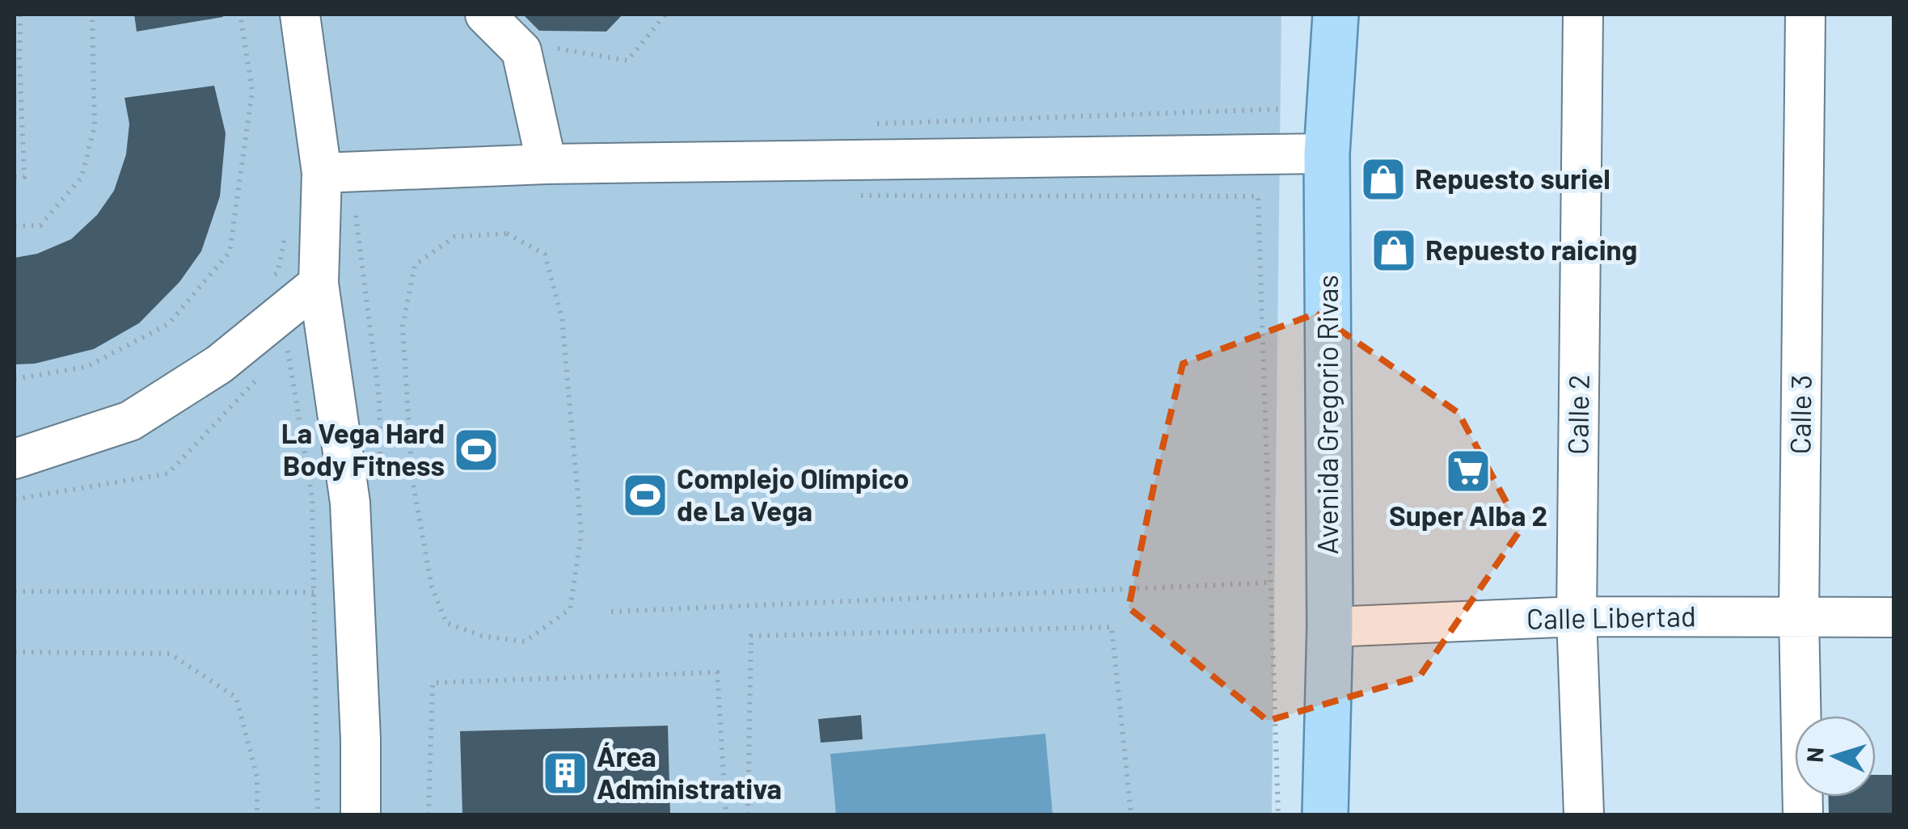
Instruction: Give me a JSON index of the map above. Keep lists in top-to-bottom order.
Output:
{
  "streets": {
    "main road": ["Avenida Gregorio Rivas"],
    "street": ["Calle 2", "Calle 3", "Calle Libertad"]
  },
  "crossings": [
    ["Avenida Gregorio Rivas", "Calle Libertad"],
    ["Calle 2", "Calle Libertad"],
    ["Calle 3", "Calle Libertad"]
  ],
  "places": {
    "shop": ["Repuesto suriel", "Repuesto raicing"],
    "sports": ["La Vega Hard Body Fitness", "Complejo Olímpico de La Vega"],
    "supermarket": ["Super Alba 2"],
    "building": ["Área Administrativa"]
  },
  "north": "left"
}
